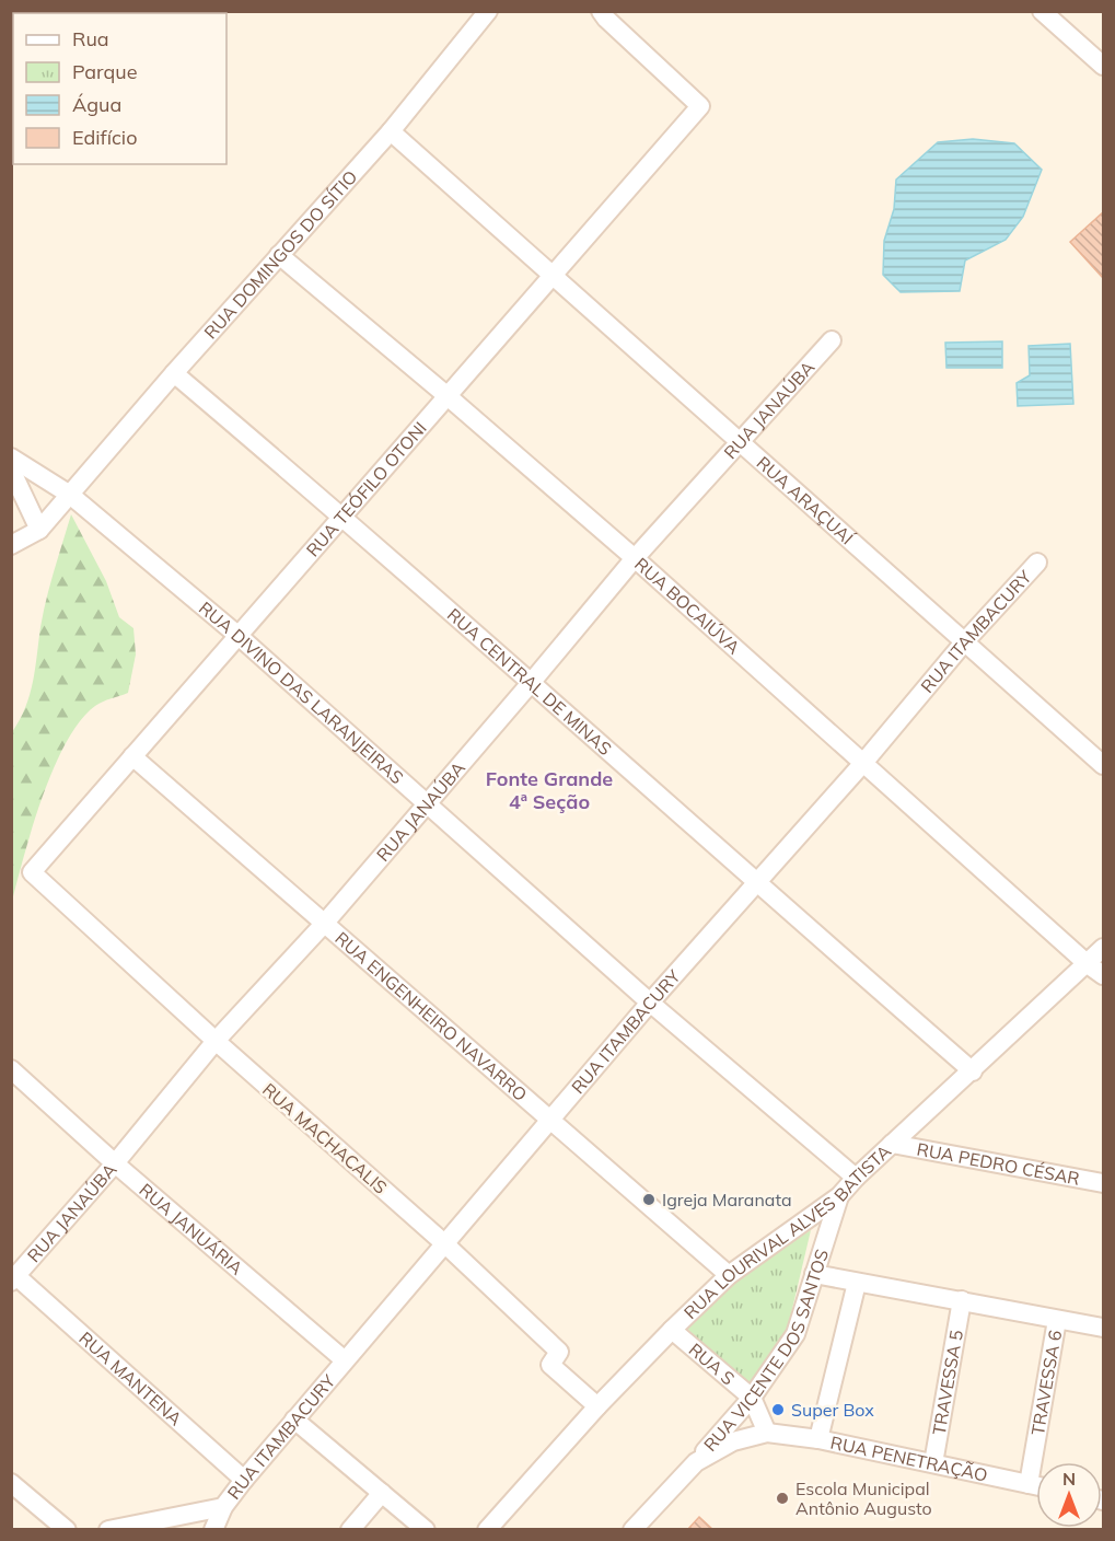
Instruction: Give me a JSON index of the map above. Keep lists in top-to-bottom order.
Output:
{
  "streets": {
    "street": [
      "RUA DOMINGOS DO SÍTIO",
      "RUA JANAÚBA",
      "RUA TEÓFILO OTONI",
      "RUA ARAÇUAÍ",
      "RUA BOCAIÚVA",
      "RUA ITAMBACURY",
      "RUA CENTRAL DE MINAS",
      "RUA DIVINO DAS LARANJEIRAS",
      "RUA ENGENHEIRO NAVARRO",
      "RUA MACHACALIS",
      "RUA PEDRO CÉSAR",
      "RUA JANUÁRIA",
      "RUA LOURIVAL ALVES BATISTA",
      "RUA VICENTE DOS SANTOS",
      "RUA S",
      "RUA MANTENA",
      "TRAVESSA 5",
      "TRAVESSA 6",
      "RUA PENETRAÇÃO"
    ]
  },
  "crossings": [
    ["RUA DOMINGOS DO SÍTIO", "RUA ARAÇUAÍ"],
    ["RUA DOMINGOS DO SÍTIO", "RUA BOCAIÚVA"],
    ["RUA DOMINGOS DO SÍTIO", "RUA CENTRAL DE MINAS"],
    ["RUA DOMINGOS DO SÍTIO", "RUA DIVINO DAS LARANJEIRAS"],
    ["RUA JANAÚBA", "RUA ARAÇUAÍ"],
    ["RUA JANAÚBA", "RUA BOCAIÚVA"],
    ["RUA JANAÚBA", "RUA CENTRAL DE MINAS"],
    ["RUA JANAÚBA", "RUA DIVINO DAS LARANJEIRAS"],
    ["RUA JANAÚBA", "RUA ENGENHEIRO NAVARRO"],
    ["RUA JANAÚBA", "RUA MACHACALIS"],
    ["RUA JANAÚBA", "RUA JANUÁRIA"],
    ["RUA JANAÚBA", "RUA MANTENA"],
    ["RUA TEÓFILO OTONI", "RUA ARAÇUAÍ"],
    ["RUA TEÓFILO OTONI", "RUA BOCAIÚVA"],
    ["RUA TEÓFILO OTONI", "RUA CENTRAL DE MINAS"],
    ["RUA TEÓFILO OTONI", "RUA DIVINO DAS LARANJEIRAS"],
    ["RUA TEÓFILO OTONI", "RUA ENGENHEIRO NAVARRO"],
    ["RUA TEÓFILO OTONI", "RUA MACHACALIS"],
    ["RUA ARAÇUAÍ", "RUA ITAMBACURY"],
    ["RUA BOCAIÚVA", "RUA ITAMBACURY"],
    ["RUA BOCAIÚVA", "RUA LOURIVAL ALVES BATISTA"],
    ["RUA ITAMBACURY", "RUA CENTRAL DE MINAS"],
    ["RUA ITAMBACURY", "RUA DIVINO DAS LARANJEIRAS"],
    ["RUA ITAMBACURY", "RUA ENGENHEIRO NAVARRO"],
    ["RUA ITAMBACURY", "RUA MACHACALIS"],
    ["RUA ITAMBACURY", "RUA JANUÁRIA"],
    ["RUA ITAMBACURY", "RUA MANTENA"],
    ["RUA CENTRAL DE MINAS", "RUA LOURIVAL ALVES BATISTA"],
    ["RUA DIVINO DAS LARANJEIRAS", "RUA LOURIVAL ALVES BATISTA"],
    ["RUA ENGENHEIRO NAVARRO", "RUA LOURIVAL ALVES BATISTA"],
    ["RUA MACHACALIS", "RUA LOURIVAL ALVES BATISTA"],
    ["RUA PEDRO CÉSAR", "RUA LOURIVAL ALVES BATISTA"],
    ["RUA LOURIVAL ALVES BATISTA", "RUA VICENTE DOS SANTOS"],
    ["RUA LOURIVAL ALVES BATISTA", "RUA S"],
    ["RUA VICENTE DOS SANTOS", "RUA S"],
    ["TRAVESSA 5", "RUA PENETRAÇÃO"],
    ["TRAVESSA 6", "RUA PENETRAÇÃO"]
  ],
  "districts": ["Fonte Grande 4ª Seção"],
  "places": ["Igreja Maranata", "Super Box", "Escola Municipal Antônio Augusto"],
  "legend": [
    "Rua",
    "Parque",
    "Água",
    "Edifício"
  ],
  "north": "top"
}
